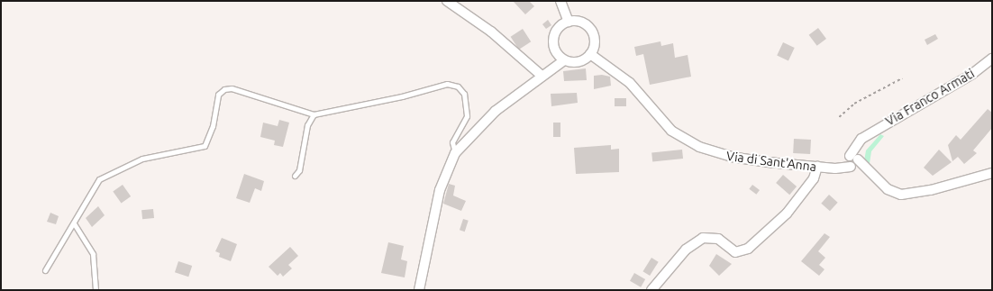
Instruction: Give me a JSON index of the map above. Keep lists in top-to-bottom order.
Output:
{
  "streets": {
    "street": ["Via Franco Armati", "Via di Sant'Anna"]
  },
  "crossings": [
    ["Via Franco Armati", "Via di Sant'Anna"]
  ]
}
